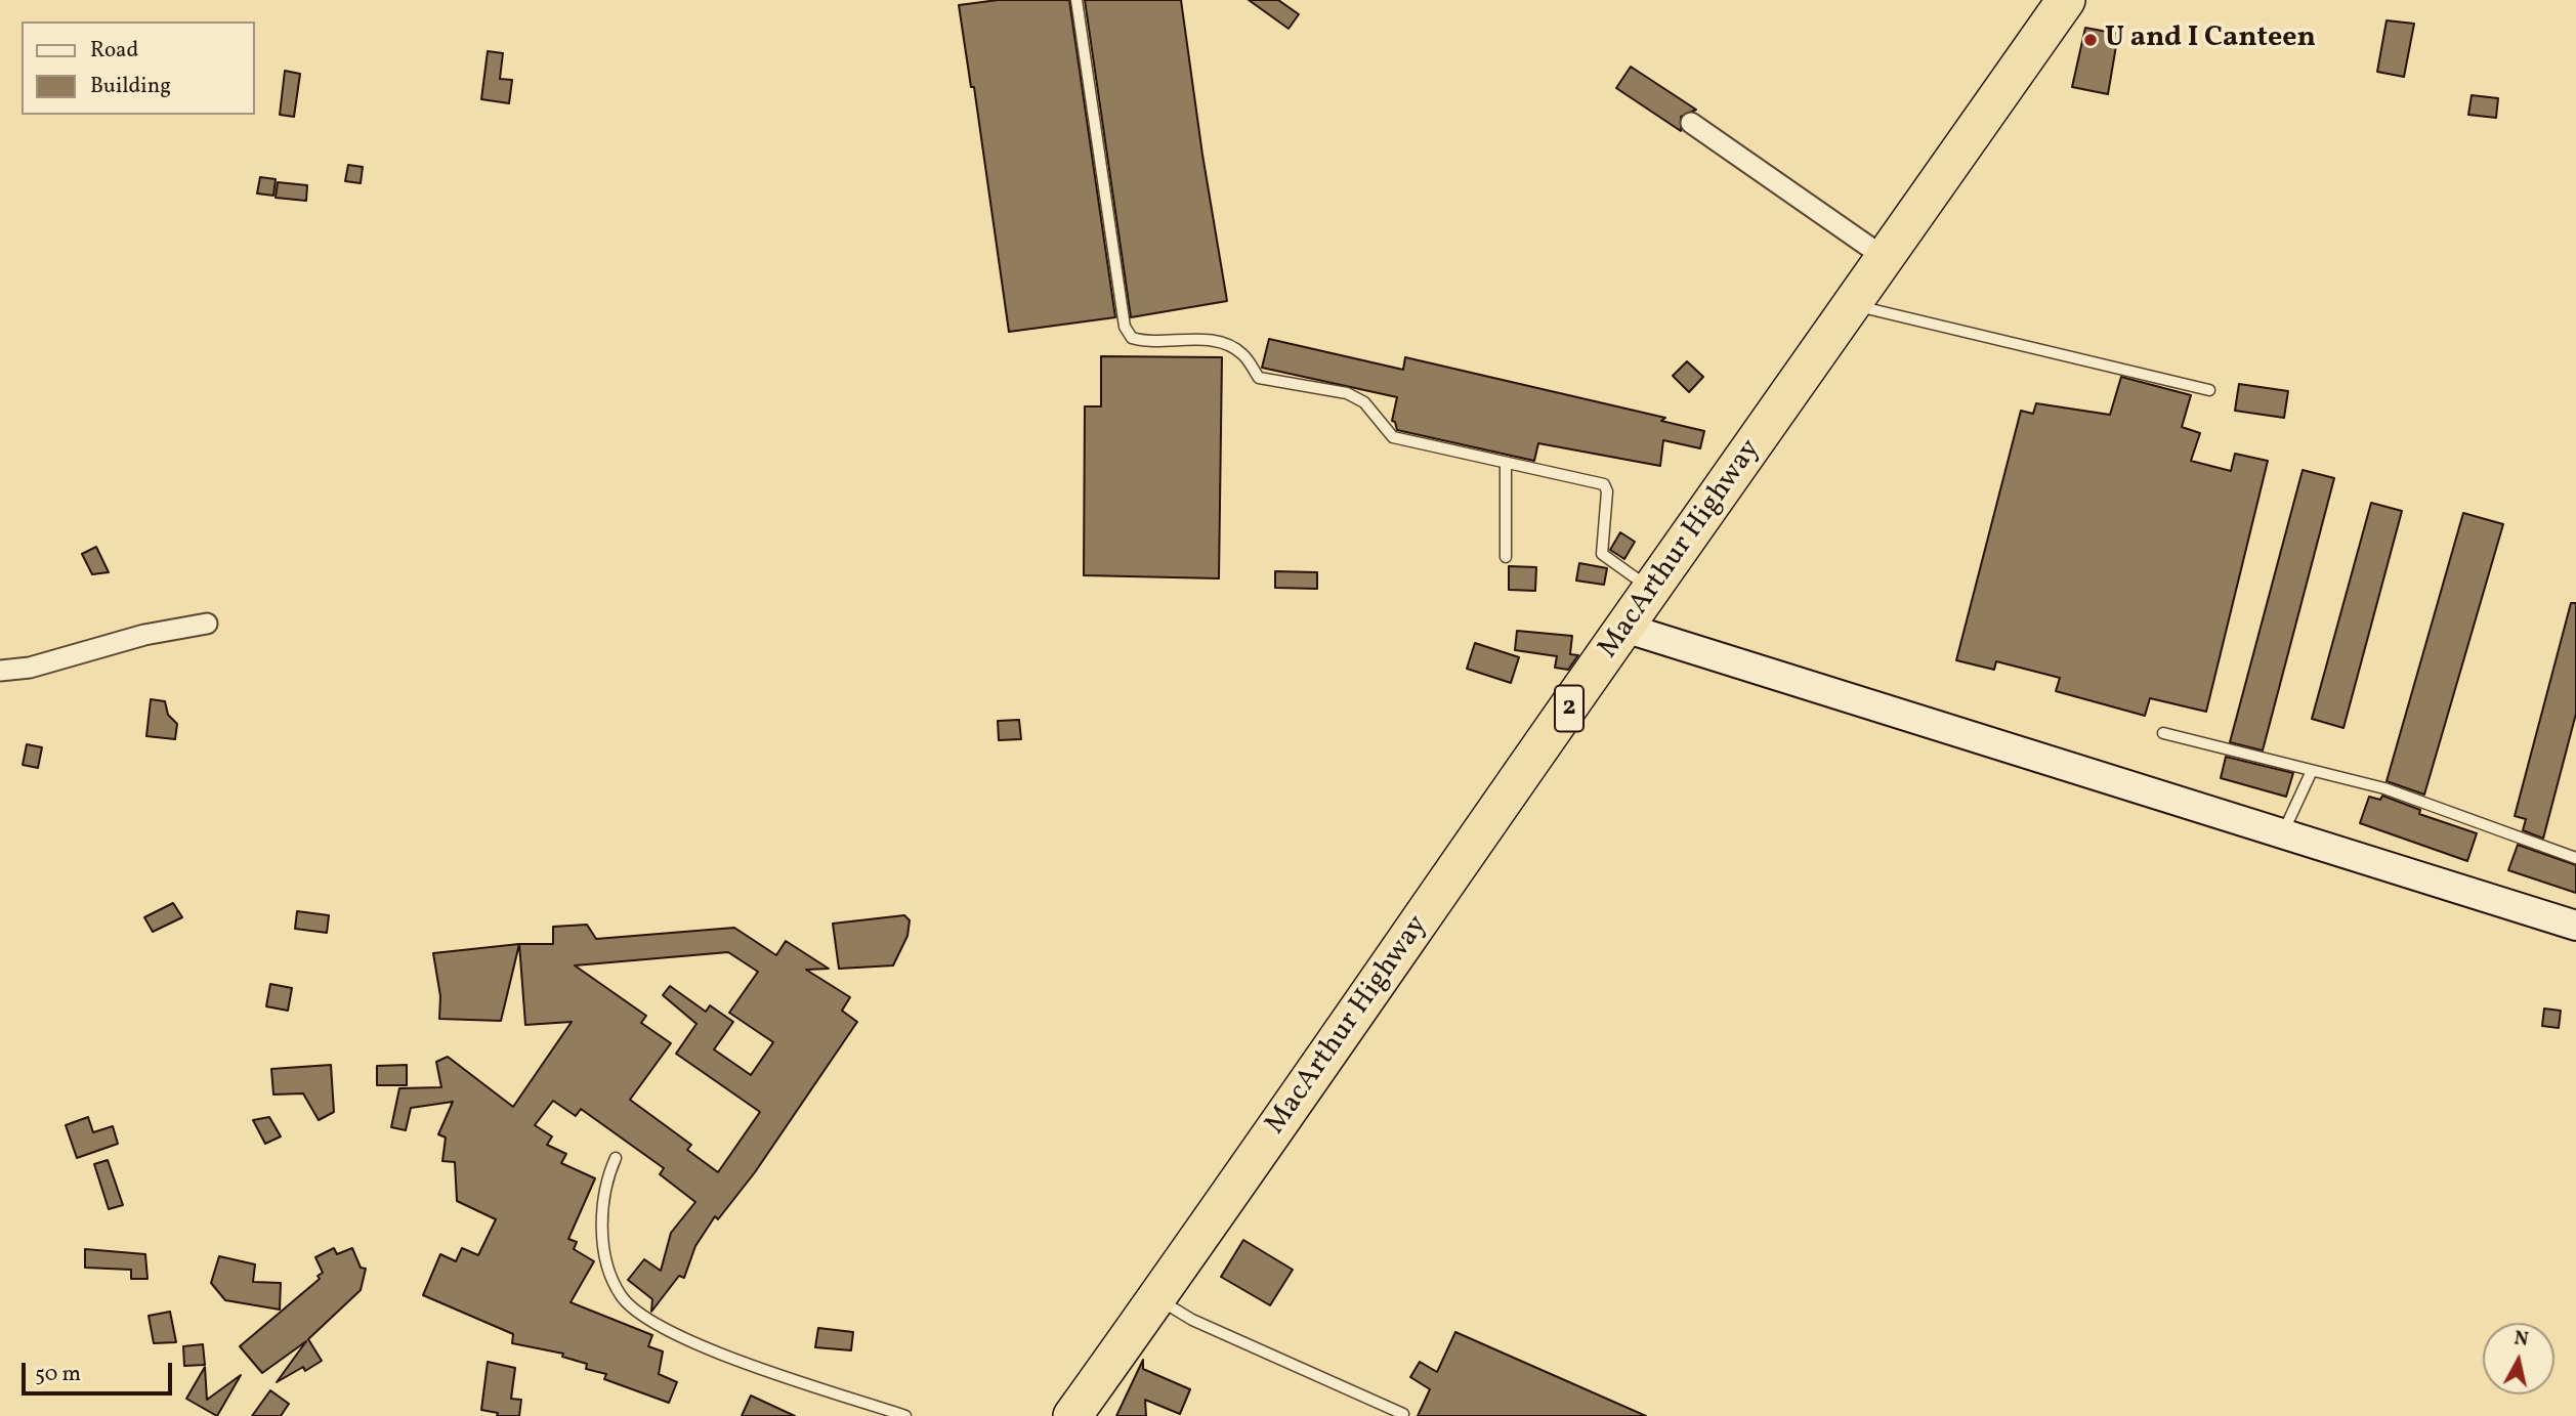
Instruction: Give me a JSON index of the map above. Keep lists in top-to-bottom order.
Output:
{
  "streets": {
    "highway": ["MacArthur Highway", "2"]
  },
  "places": ["U and I Canteen"],
  "legend": ["Road", "Building"],
  "scale_bar": "50 m",
  "north": "top"
}
